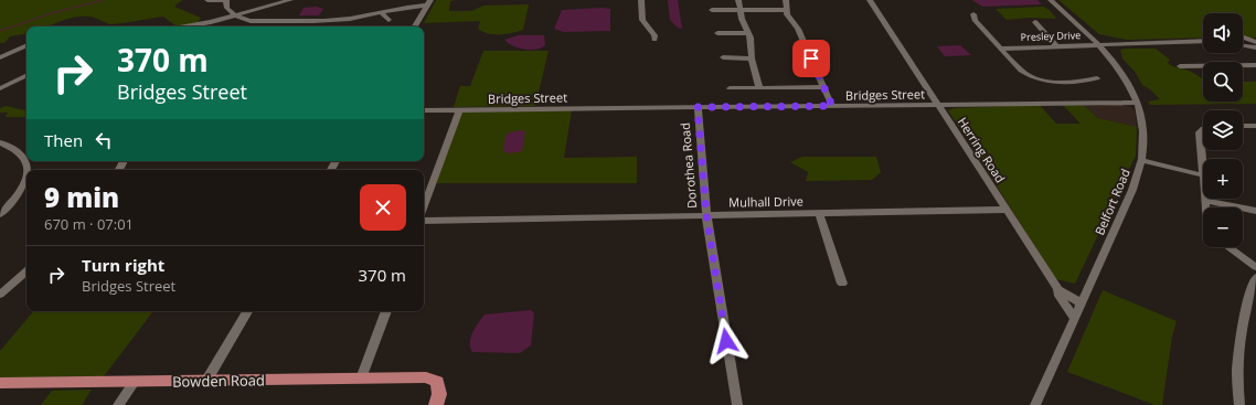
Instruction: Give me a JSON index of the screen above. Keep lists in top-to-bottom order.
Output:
{
  "streets": {
    "main road": ["Bowden Road"],
    "street": [
      "Presley Drive",
      "Bridges Street",
      "Herring Road",
      "Dorothea Road",
      "Mulhall Drive",
      "Belfort Road"
    ]
  },
  "crossings": [
    ["Presley Drive", "Belfort Road"],
    ["Bridges Street", "Herring Road"],
    ["Bridges Street", "Dorothea Road"],
    ["Bridges Street", "Belfort Road"],
    ["Herring Road", "Mulhall Drive"],
    ["Herring Road", "Belfort Road"],
    ["Dorothea Road", "Mulhall Drive"]
  ],
  "page": {
    "map_buttons": ["+", "−"],
    "turn": ["370 m", "Bridges Street"],
    "then": "Then",
    "heading": ["9 min", "670 m · 07:01"],
    "list": [
      {
        "name": "Turn right",
        "note": "Bridges Street",
        "value": "370 m"
      }
    ]
  }
}
